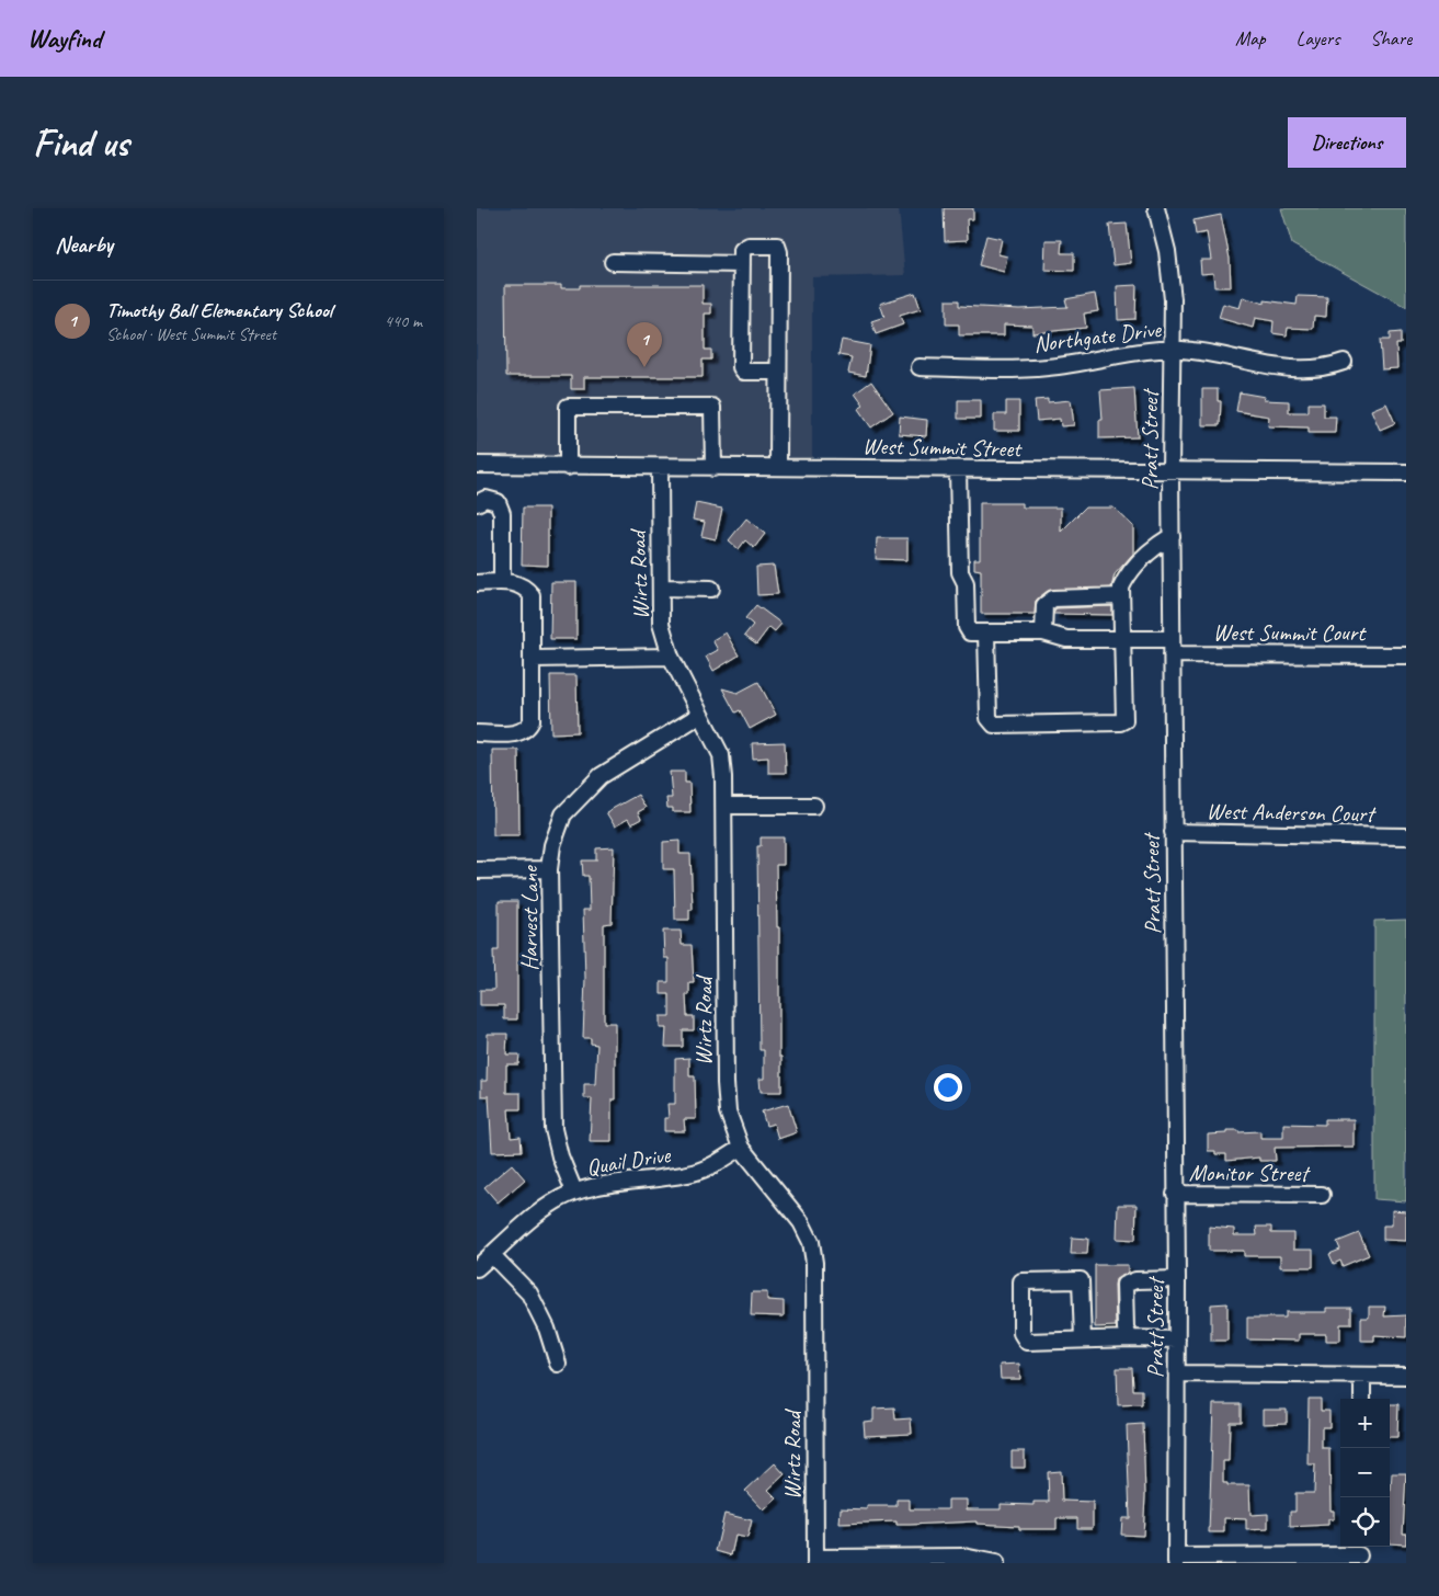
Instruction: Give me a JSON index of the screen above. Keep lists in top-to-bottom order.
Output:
{
  "streets": {
    "street": [
      "Northgate Drive",
      "Pratt Street",
      "West Summit Street",
      "Wirtz Road",
      "West Summit Court",
      "West Anderson Court",
      "Harvest Lane",
      "Quail Drive",
      "Monitor Street"
    ]
  },
  "crossings": [
    ["Northgate Drive", "Pratt Street"],
    ["Pratt Street", "West Summit Street"],
    ["Pratt Street", "West Summit Court"],
    ["Pratt Street", "West Anderson Court"],
    ["Pratt Street", "Monitor Street"],
    ["West Summit Street", "Wirtz Road"],
    ["Wirtz Road", "Harvest Lane"],
    ["Wirtz Road", "Quail Drive"],
    ["Harvest Lane", "Quail Drive"]
  ],
  "page": {
    "header": "Wayfind",
    "nav": ["Map", "Layers", "Share"],
    "buttons": "Directions",
    "title": "Find us",
    "heading": "Nearby",
    "list": [
      {
        "mark": "1",
        "name": "Timothy Ball Elementary School",
        "note": "School · West Summit Street",
        "value": "440 m"
      }
    ],
    "pins": "1",
    "map_buttons": ["+", "−"]
  }
}
